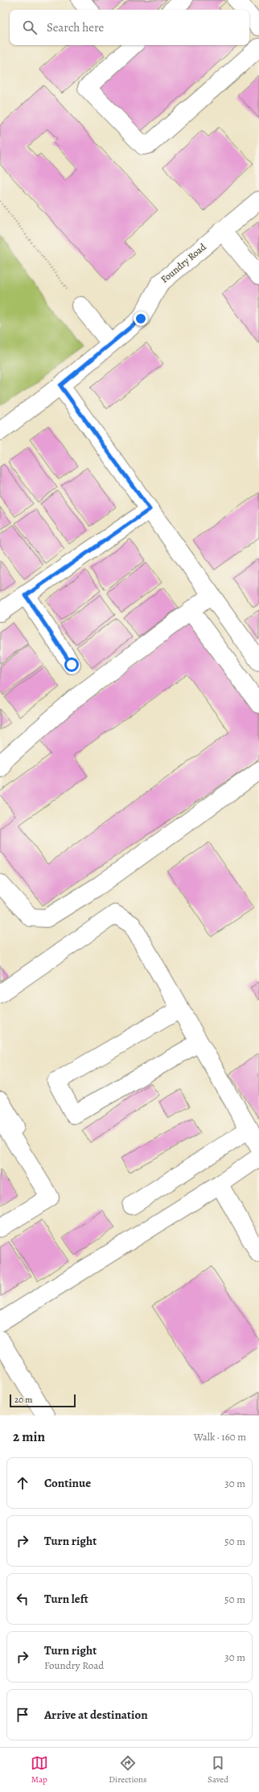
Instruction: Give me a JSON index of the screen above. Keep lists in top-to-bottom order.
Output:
{
  "streets": {
    "street": ["Foundry Road"]
  },
  "scale_bar": "20 m",
  "page": {
    "search": "Search here",
    "scale": "20 m",
    "heading": ["2 min", "Walk · 160 m"],
    "list": [
      ["Continue", "30 m"],
      ["Turn right", "50 m"],
      ["Turn left", "50 m"],
      ["Turn right", "Foundry Road", "30 m"],
      "Arrive at destination"
    ],
    "nav": ["Map", "Directions", "Saved"]
  }
}
